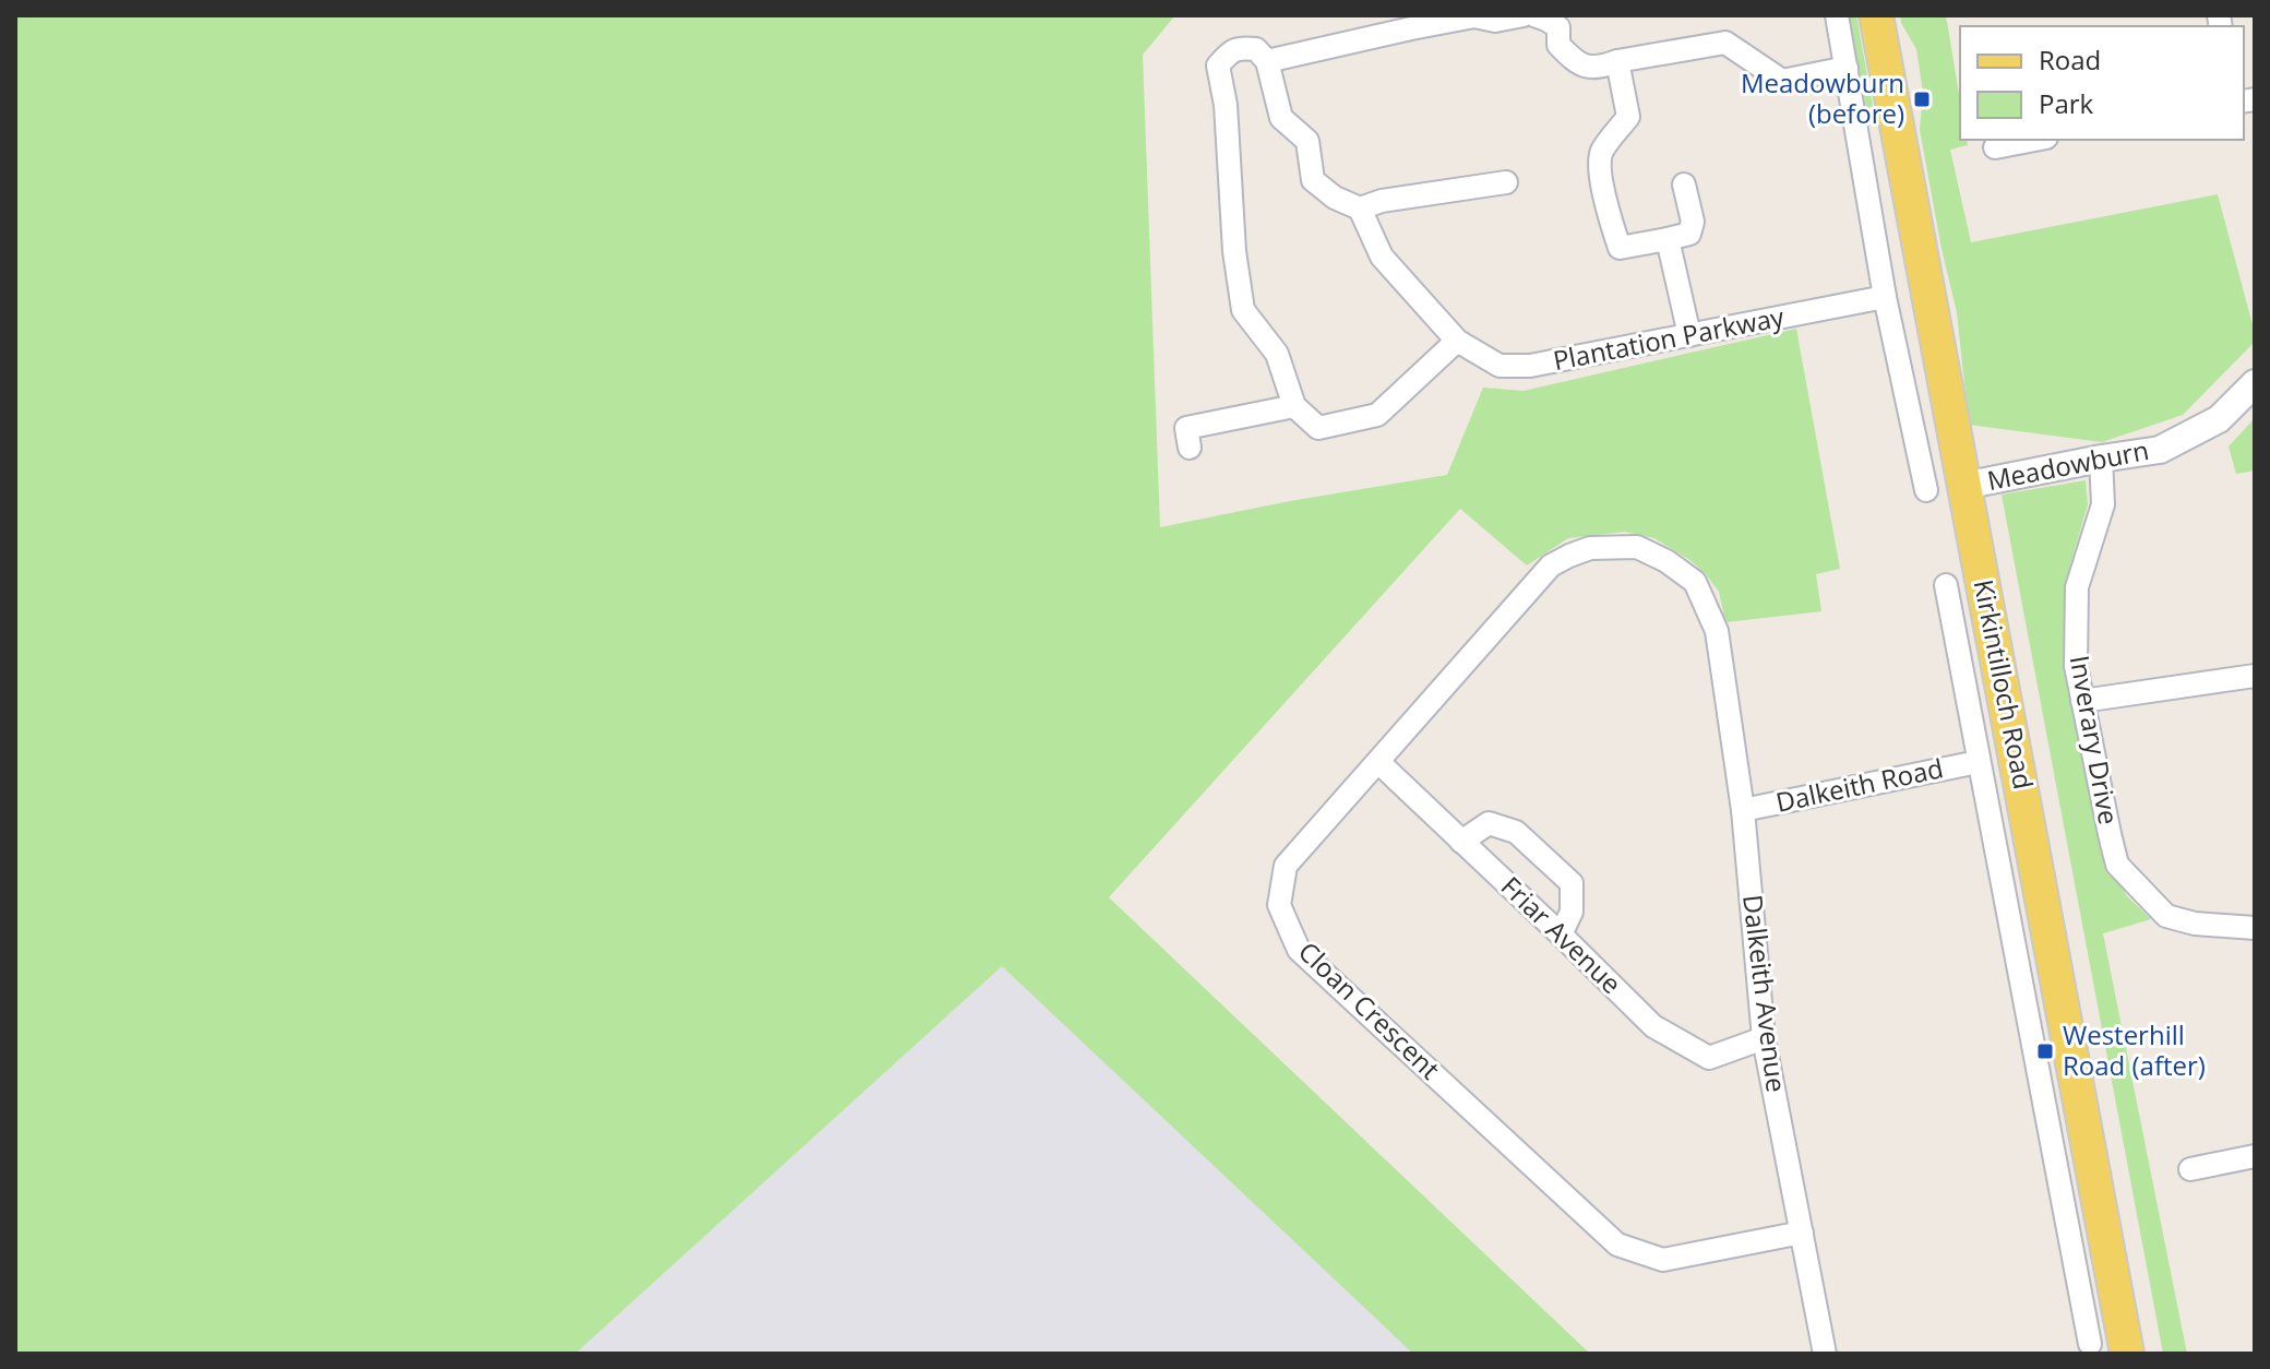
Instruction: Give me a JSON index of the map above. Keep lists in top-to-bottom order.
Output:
{
  "streets": {
    "main road": ["Kirkintilloch Road"],
    "street": [
      "Plantation Parkway",
      "Meadowburn",
      "Inverary Drive",
      "Dalkeith Road",
      "Friar Avenue",
      "Dalkeith Avenue",
      "Cloan Crescent"
    ]
  },
  "crossings": [
    ["Meadowburn", "Kirkintilloch Road"],
    ["Meadowburn", "Inverary Drive"],
    ["Dalkeith Road", "Dalkeith Avenue"],
    ["Friar Avenue", "Dalkeith Avenue"],
    ["Friar Avenue", "Cloan Crescent"],
    ["Dalkeith Avenue", "Cloan Crescent"]
  ],
  "places": {
    "transit": ["Meadowburn (before)", "Westerhill Road (after)"]
  },
  "legend": ["Road", "Park"]
}
